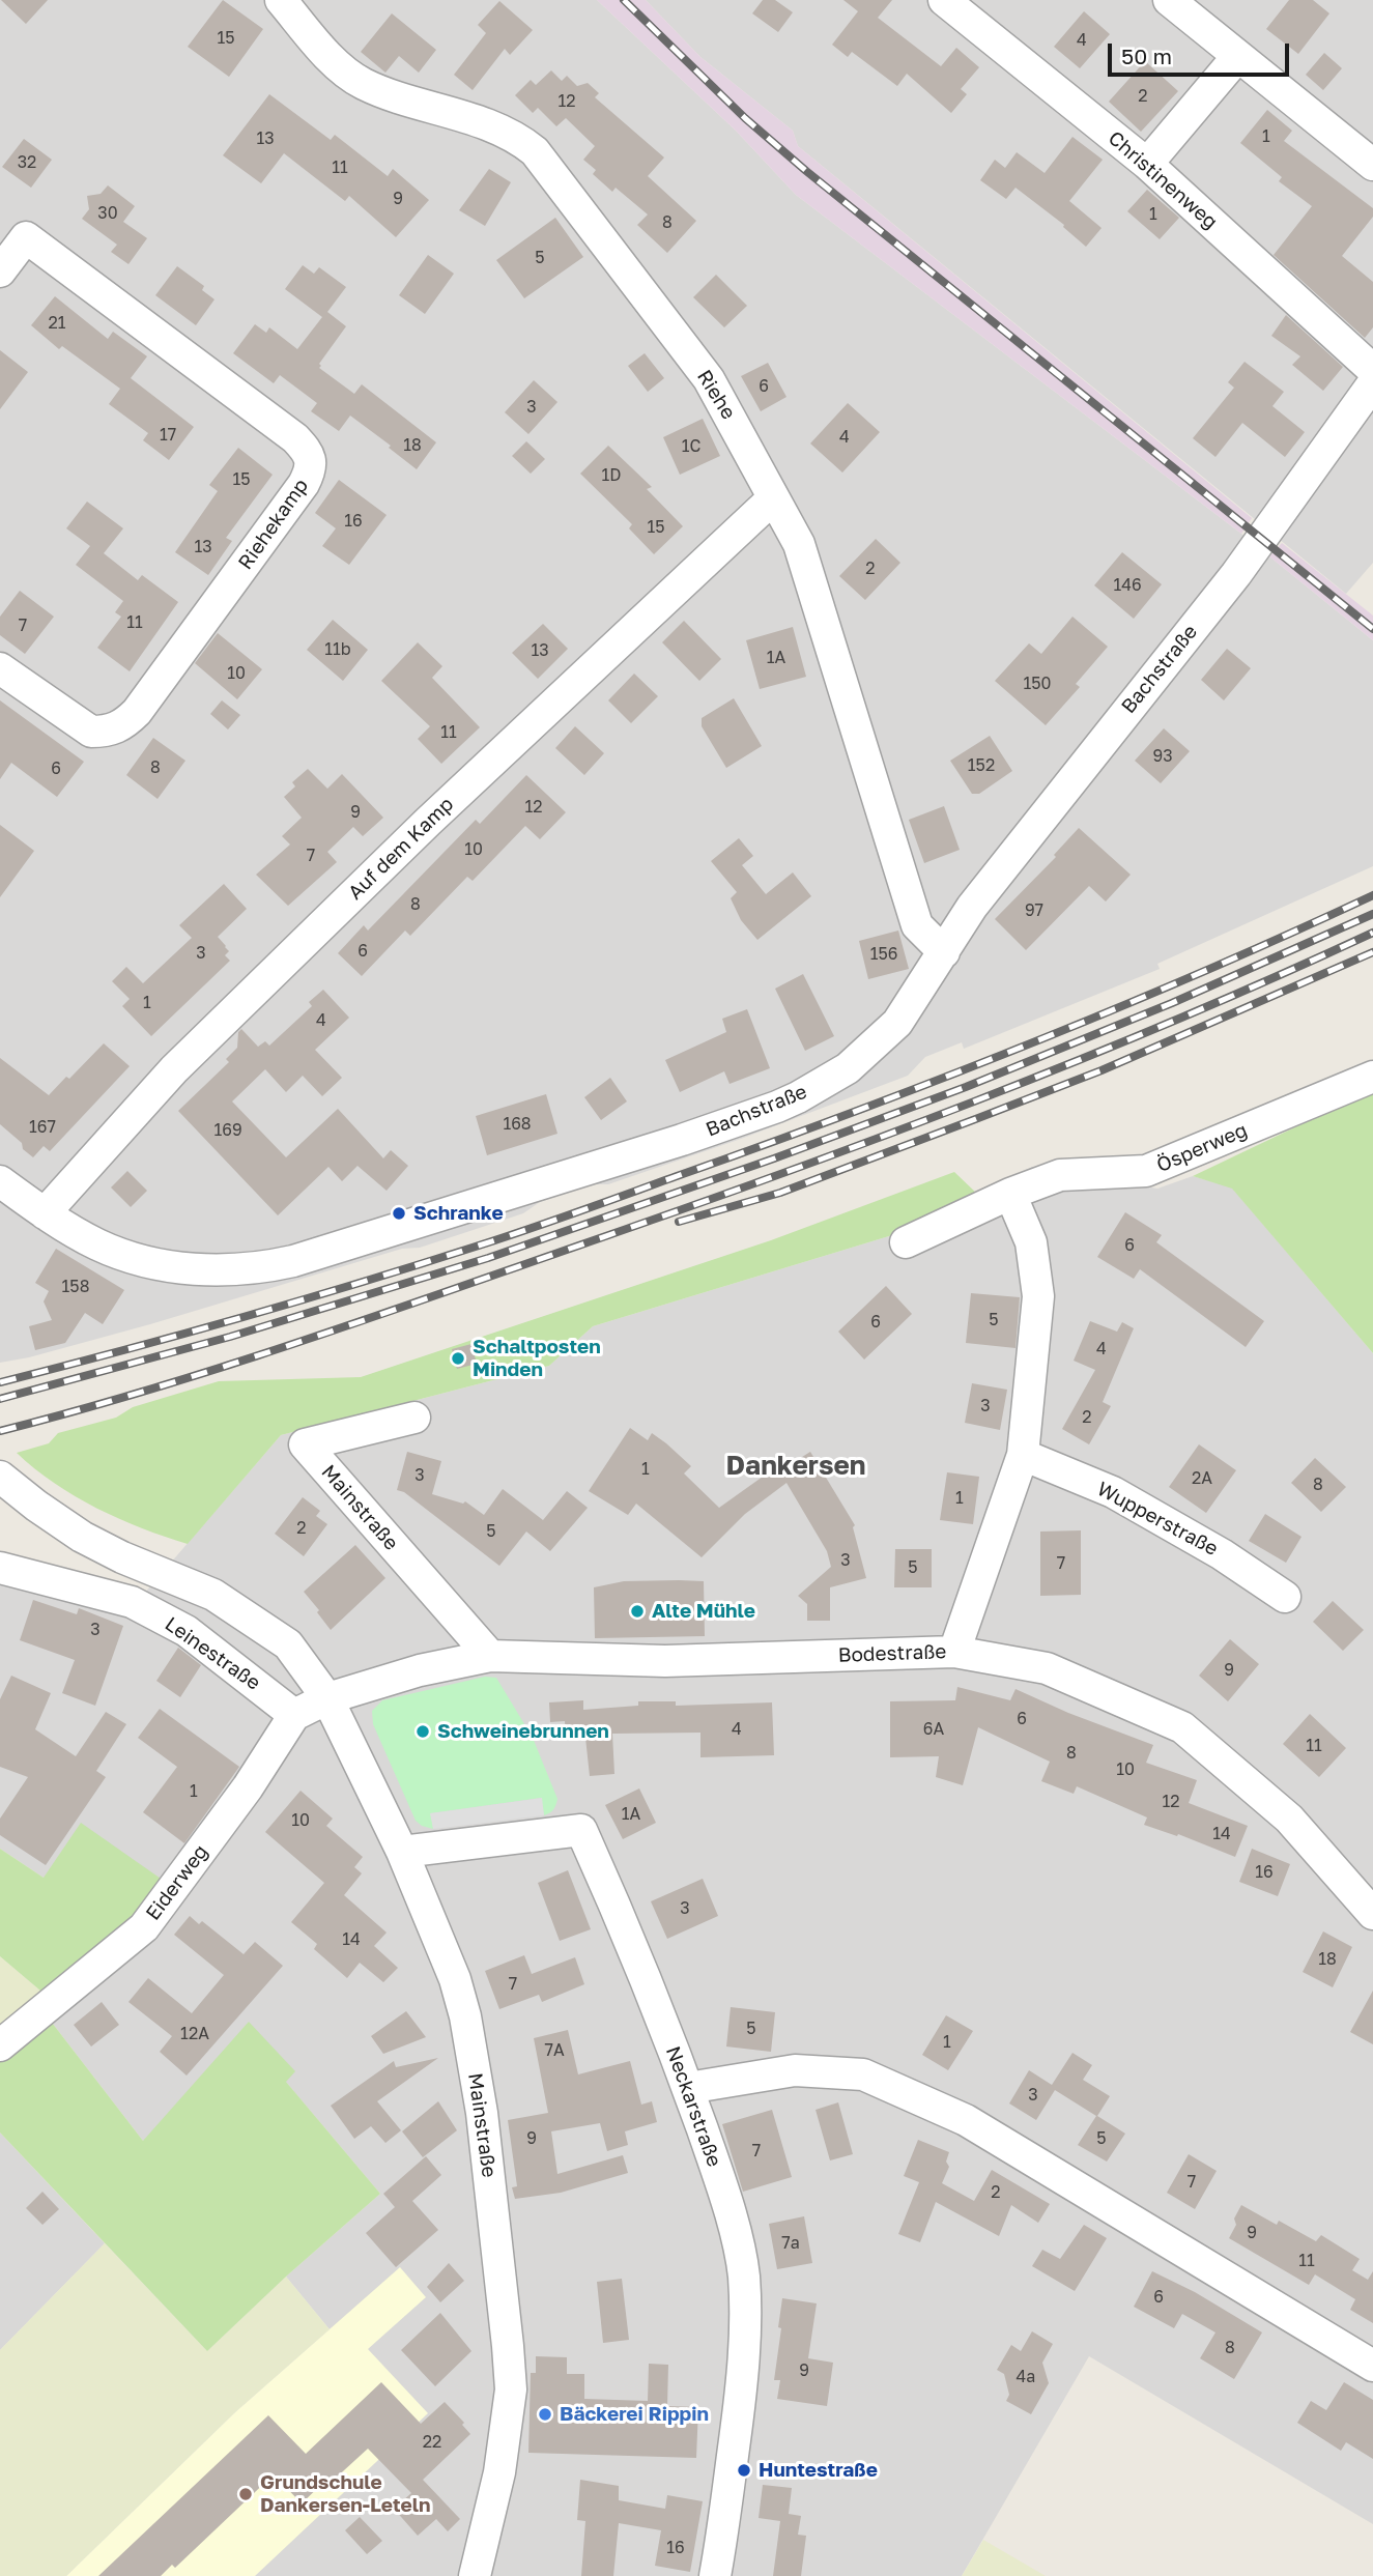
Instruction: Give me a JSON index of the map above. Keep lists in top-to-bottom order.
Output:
{
  "streets": {
    "street": [
      "Christinenweg",
      "Riehe",
      "Riehekamp",
      "Bachstraße",
      "Auf dem Kamp",
      "Ösperweg",
      "Mainstraße",
      "Wupperstraße",
      "Leinestraße",
      "Bodestraße",
      "Eiderweg",
      "Neckarstraße"
    ]
  },
  "crossings": [
    ["Riehe", "Bachstraße"],
    ["Riehe", "Auf dem Kamp"],
    ["Bachstraße", "Auf dem Kamp"],
    ["Mainstraße", "Bodestraße"],
    ["Mainstraße", "Neckarstraße"],
    ["Leinestraße", "Eiderweg"]
  ],
  "districts": ["Dankersen"],
  "places": [
    "Schranke",
    "Schaltposten Minden",
    "Alte Mühle",
    "Schweinebrunnen",
    "Bäckerei Rippin",
    "Huntestraße",
    "Grundschule Dankersen-Leteln"
  ],
  "house_numbers": [
    "15",
    "4",
    "2",
    "12",
    "1",
    "13",
    "32",
    "11",
    "9",
    "30",
    "1",
    "8",
    "5",
    "21",
    "6",
    "3",
    "17",
    "4",
    "18",
    "1C",
    "1D",
    "15",
    "16",
    "15",
    "13",
    "2",
    "146",
    "11",
    "7",
    "11b",
    "13",
    "1A",
    "10",
    "150",
    "11",
    "93",
    "152",
    "8",
    "6",
    "12",
    "9",
    "10",
    "7",
    "8",
    "97",
    "6",
    "3",
    "156",
    "1",
    "4",
    "168",
    "167",
    "169",
    "6",
    "158",
    "5",
    "6",
    "4",
    "3",
    "2",
    "1",
    "3",
    "2A",
    "8",
    "1",
    "2",
    "5",
    "3",
    "7",
    "5",
    "3",
    "9",
    "6",
    "4",
    "6A",
    "11",
    "8",
    "10",
    "1",
    "12",
    "1A",
    "10",
    "14",
    "16",
    "3",
    "14",
    "18",
    "7",
    "5",
    "12A",
    "1",
    "7A",
    "3",
    "9",
    "5",
    "7",
    "7",
    "2",
    "9",
    "7a",
    "11",
    "6",
    "8",
    "9",
    "4a",
    "22",
    "16"
  ],
  "scale_bar": "50 m"
}
